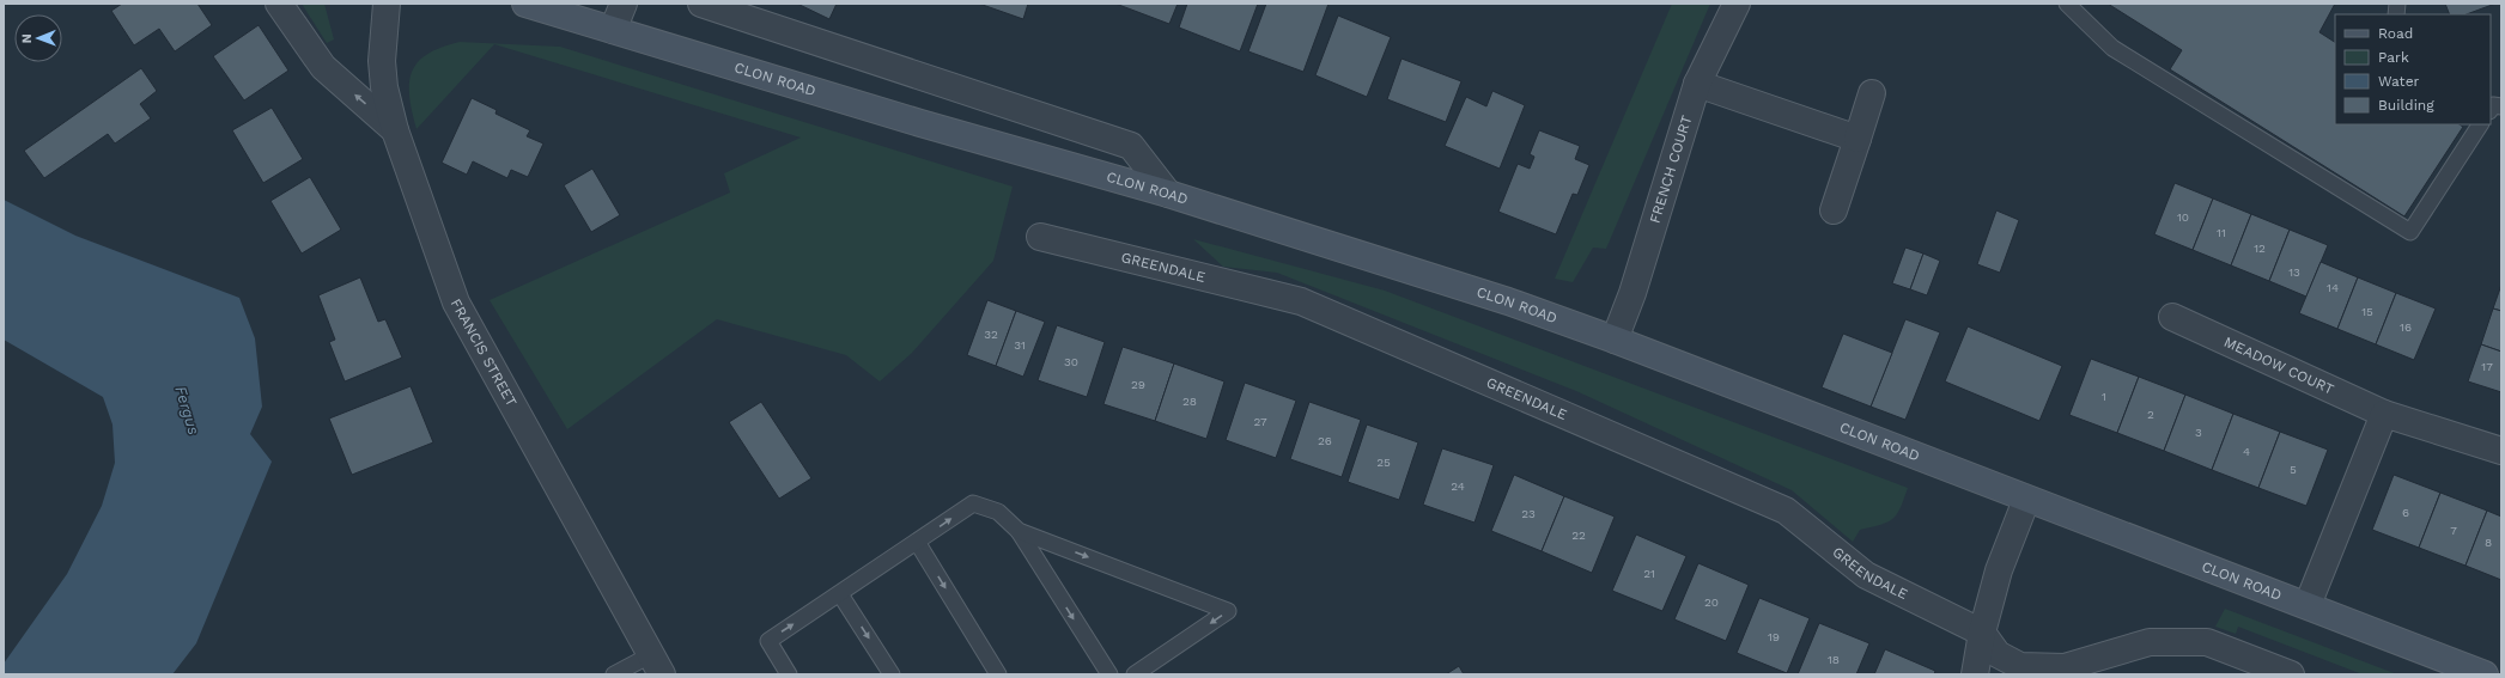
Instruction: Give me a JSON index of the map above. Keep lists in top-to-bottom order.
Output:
{
  "streets": {
    "main road": ["CLON ROAD"],
    "street": [
      "FRENCH COURT",
      "GREENDALE",
      "FRANCIS STREET",
      "MEADOW COURT"
    ]
  },
  "crossings": [
    ["CLON ROAD", "FRENCH COURT"]
  ],
  "water": ["Fergus"],
  "house_numbers": [
    "10",
    "11",
    "12",
    "13",
    "14",
    "15",
    "16",
    "32",
    "31",
    "30",
    "17",
    "29",
    "1",
    "28",
    "2",
    "27",
    "3",
    "26",
    "4",
    "25",
    "5",
    "24",
    "6",
    "23",
    "7",
    "22",
    "8",
    "21",
    "20",
    "19",
    "18"
  ],
  "legend": [
    "Road",
    "Park",
    "Water",
    "Building"
  ],
  "north": "left"
}
